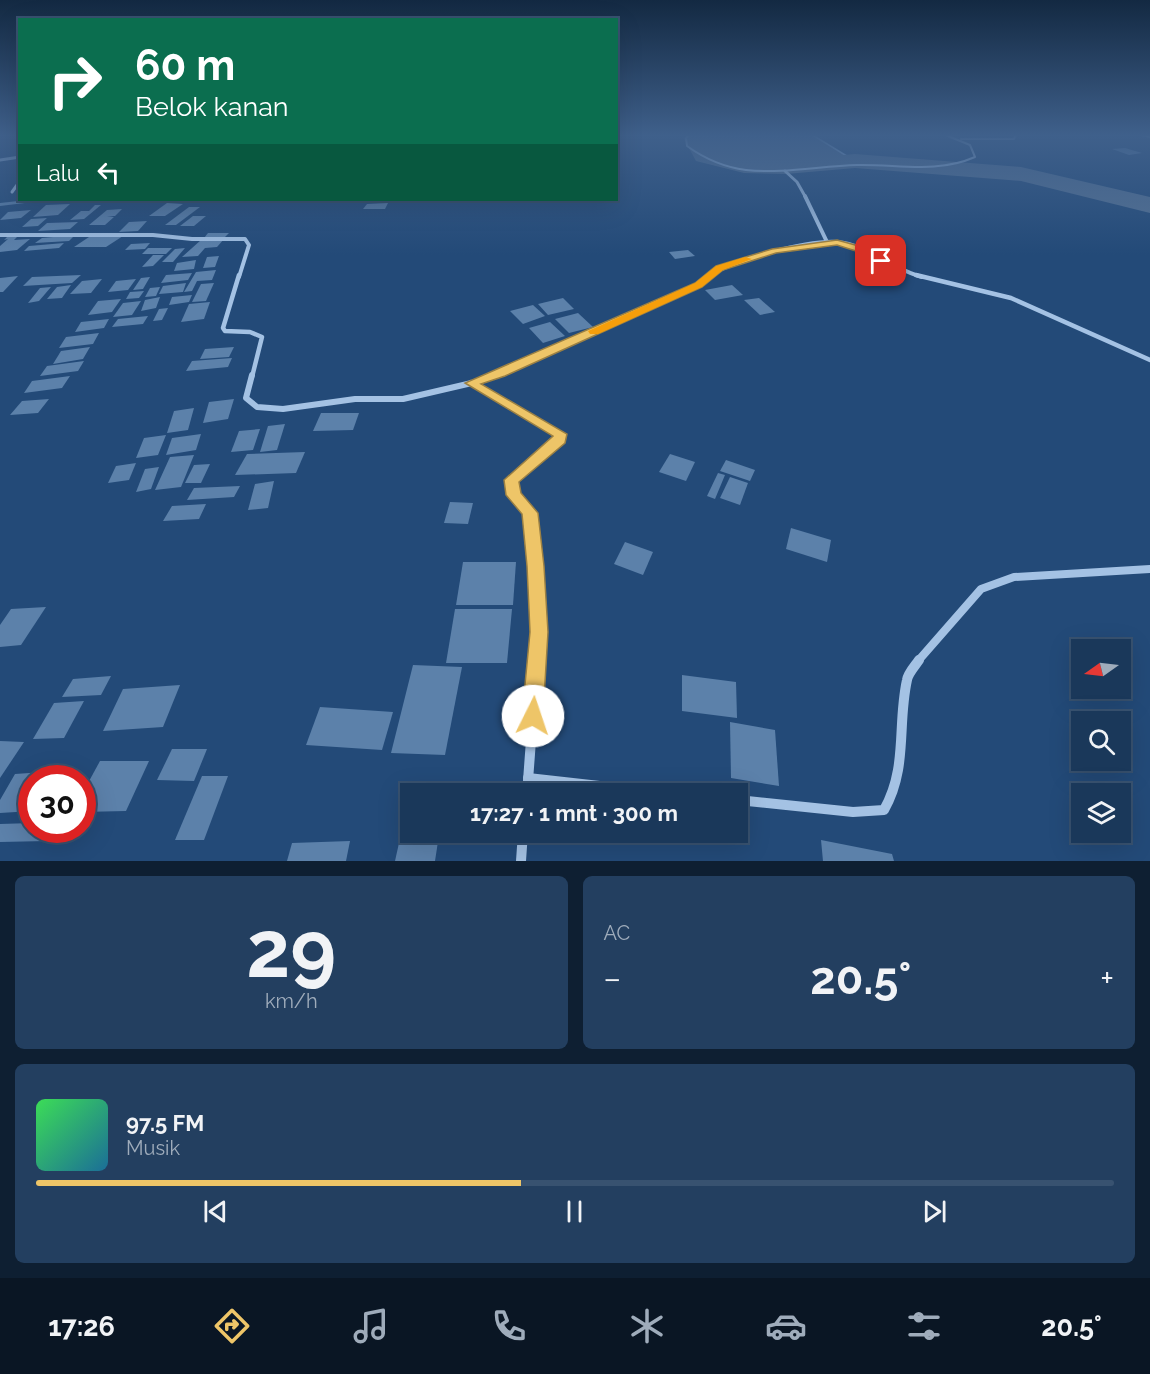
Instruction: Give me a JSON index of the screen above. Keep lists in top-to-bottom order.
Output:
{
  "north": "left",
  "page": {
    "turn": ["60 m", "Belok kanan"],
    "then": "Lalu",
    "limit": "30",
    "trip": "17:27 · 1 mnt · 300 m",
    "tile": [
      ["29", "km/h"],
      "AC"
    ],
    "heat": ["−", "20.5°", "+"],
    "song": ["97.5 FM", "Musik"],
    "tabs": ["17:26", "20.5°"]
  }
}
